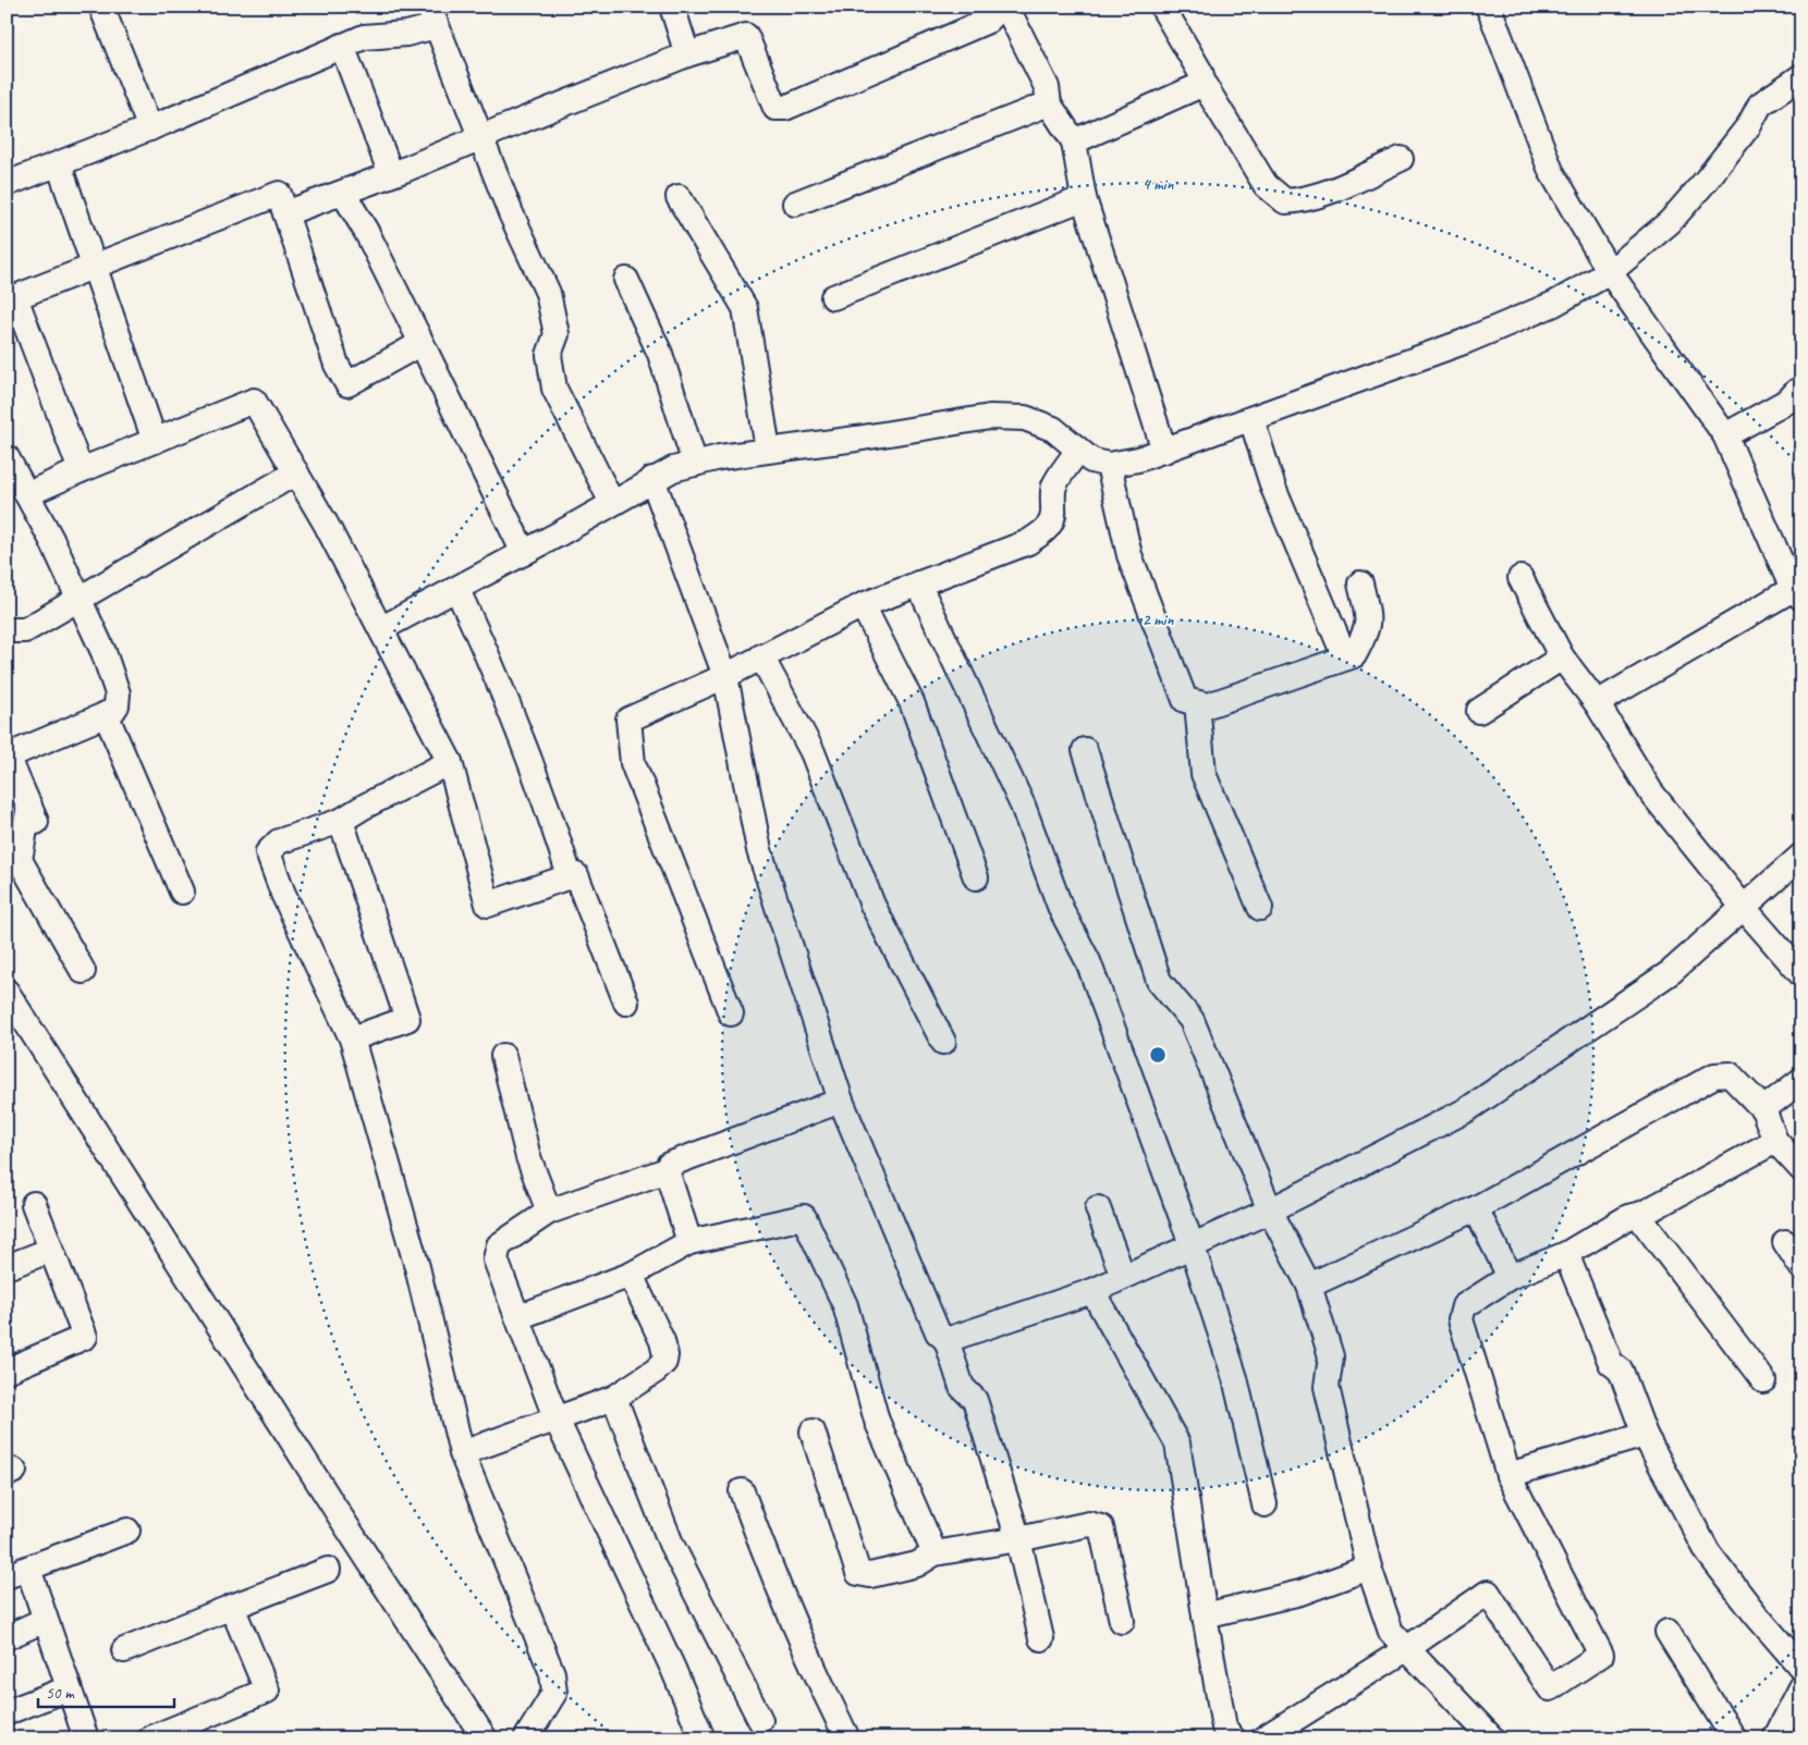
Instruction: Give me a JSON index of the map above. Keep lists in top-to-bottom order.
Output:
{
  "scale_bar": "50 m",
  "rings": ["4 min", "2 min"]
}
